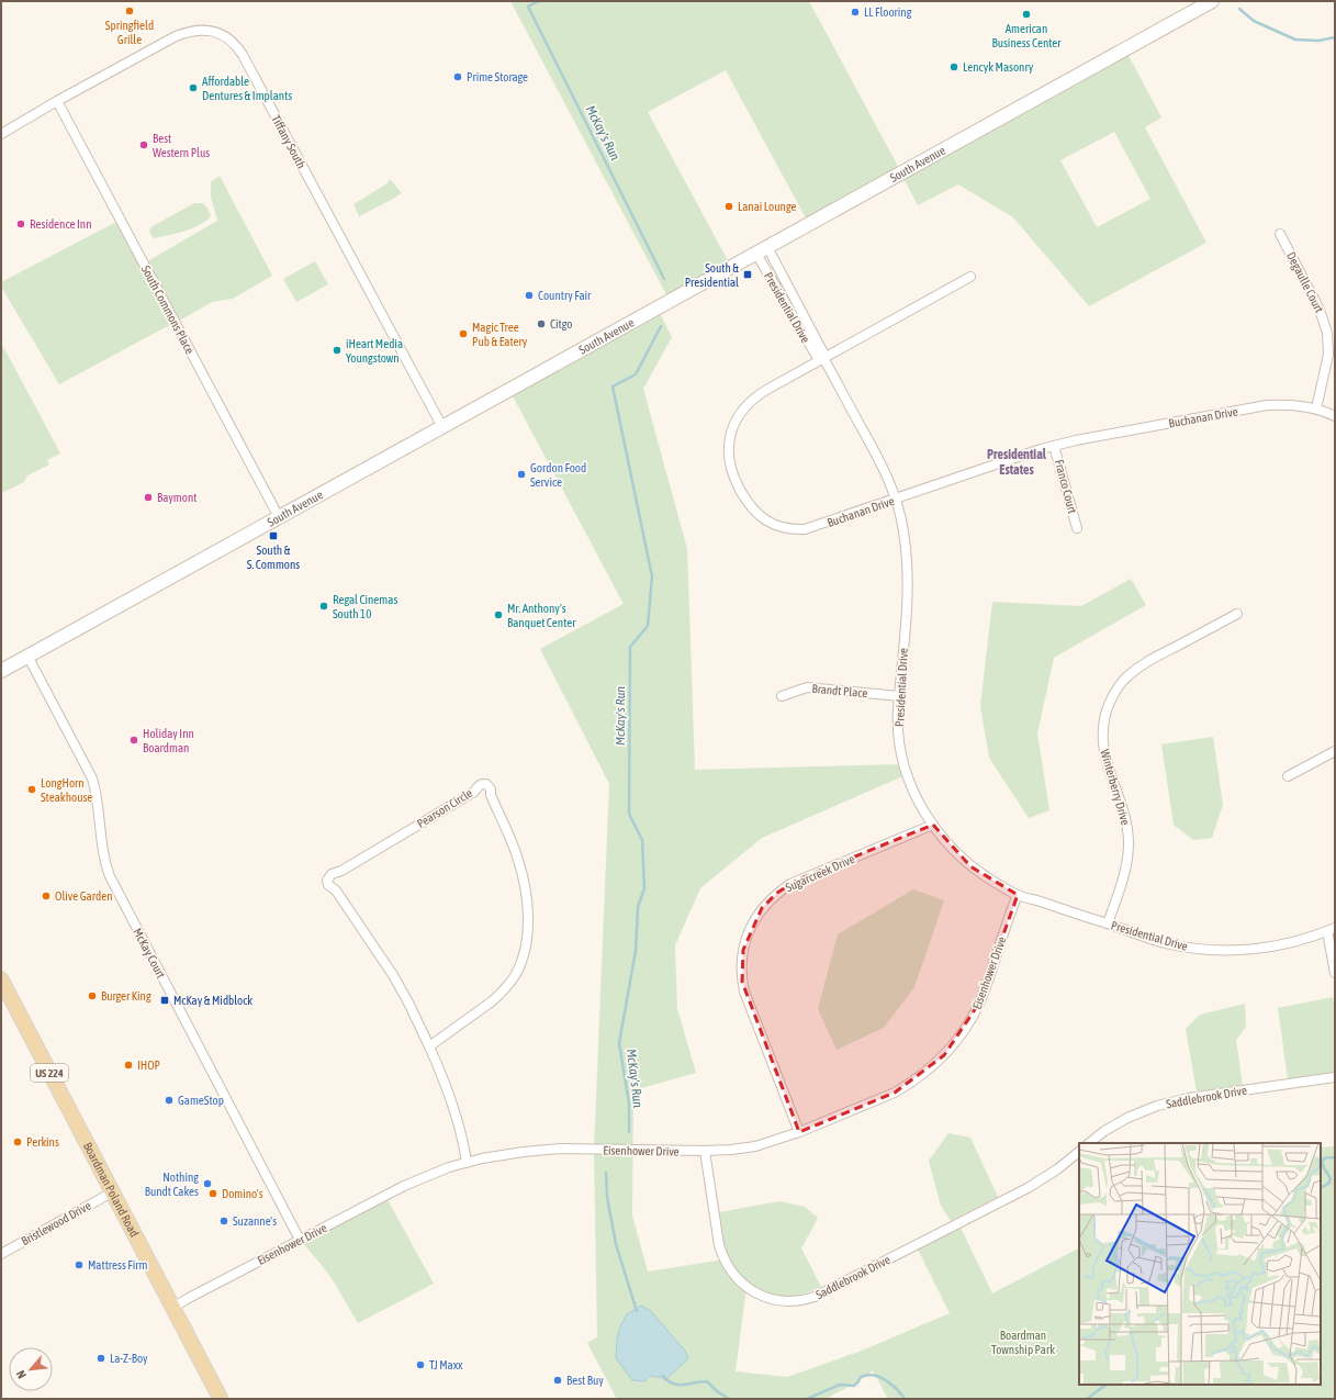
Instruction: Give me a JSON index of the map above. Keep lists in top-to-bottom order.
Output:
{
  "streets": {
    "main road": ["South Avenue", "US 224", "Boardman Poland Road"],
    "street": [
      "Tiffany South",
      "Degaulle Court",
      "Presidential Drive",
      "South Commons Place",
      "Buchanan Drive",
      "Franco Court",
      "Brandt Place",
      "Winterberry Drive",
      "Pearson Circle",
      "Sugarcreek Drive",
      "McKay Court",
      "Eisenhower Drive",
      "Saddlebrook Drive",
      "Bristlewood Drive"
    ]
  },
  "crossings": [
    ["Tiffany South", "South Avenue"],
    ["Tiffany South", "South Commons Place"],
    ["South Avenue", "Presidential Drive"],
    ["South Avenue", "South Commons Place"],
    ["South Avenue", "McKay Court"],
    ["Degaulle Court", "Buchanan Drive"],
    ["Presidential Drive", "Buchanan Drive"],
    ["Presidential Drive", "Brandt Place"],
    ["Presidential Drive", "Winterberry Drive"],
    ["Presidential Drive", "Sugarcreek Drive"],
    ["Presidential Drive", "Eisenhower Drive"],
    ["Buchanan Drive", "Franco Court"],
    ["Pearson Circle", "Eisenhower Drive"],
    ["Sugarcreek Drive", "Eisenhower Drive"],
    ["McKay Court", "Eisenhower Drive"],
    ["Eisenhower Drive", "Saddlebrook Drive"],
    ["Eisenhower Drive", "Boardman Poland Road"],
    ["Boardman Poland Road", "Bristlewood Drive"]
  ],
  "districts": ["Presidential Estates"],
  "water": ["McKay's Run"],
  "parks": ["Boardman Township Park"],
  "places": {
    "other": [
      "Springfield Grille",
      "LL Flooring",
      "American Business Center",
      "Lencyk Masonry",
      "Prime Storage",
      "Affordable Dentures & Implants",
      "Best Western Plus",
      "Lanai Lounge",
      "Residence Inn",
      "Country Fair",
      "Citgo",
      "Magic Tree Pub & Eatery",
      "iHeart Media Youngstown",
      "Gordon Food Service",
      "Baymont",
      "Regal Cinemas South 10",
      "Mr. Anthony's Banquet Center",
      "Holiday Inn Boardman",
      "LongHorn Steakhouse",
      "Olive Garden",
      "Burger King",
      "IHOP",
      "GameStop",
      "Perkins",
      "Nothing Bundt Cakes",
      "Domino's",
      "Suzanne's",
      "Mattress Firm",
      "La-Z-Boy",
      "TJ Maxx",
      "Best Buy"
    ],
    "transit": ["South & Presidential", "South & S. Commons", "McKay & Midblock"]
  },
  "north": "bottom left"
}
